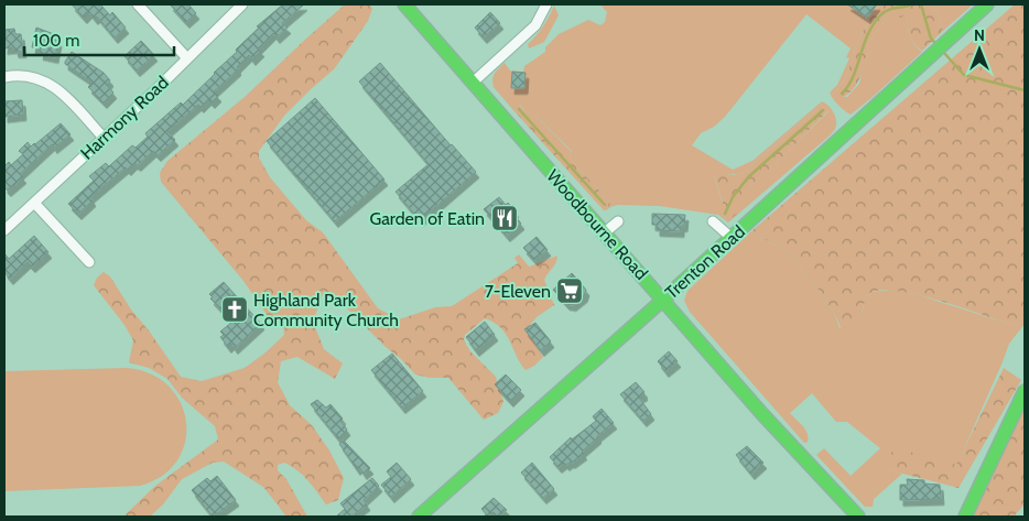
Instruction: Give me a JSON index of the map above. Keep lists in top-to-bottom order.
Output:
{
  "streets": {
    "main road": ["Woodbourne Road", "Trenton Road"],
    "street": ["Harmony Road"]
  },
  "crossings": [
    ["Woodbourne Road", "Trenton Road"]
  ],
  "places": {
    "restaurant": ["Garden of Eatin"],
    "supermarket": ["7-Eleven"],
    "church": ["Highland Park Community Church"]
  },
  "scale_bar": "100 m",
  "north": "top"
}
